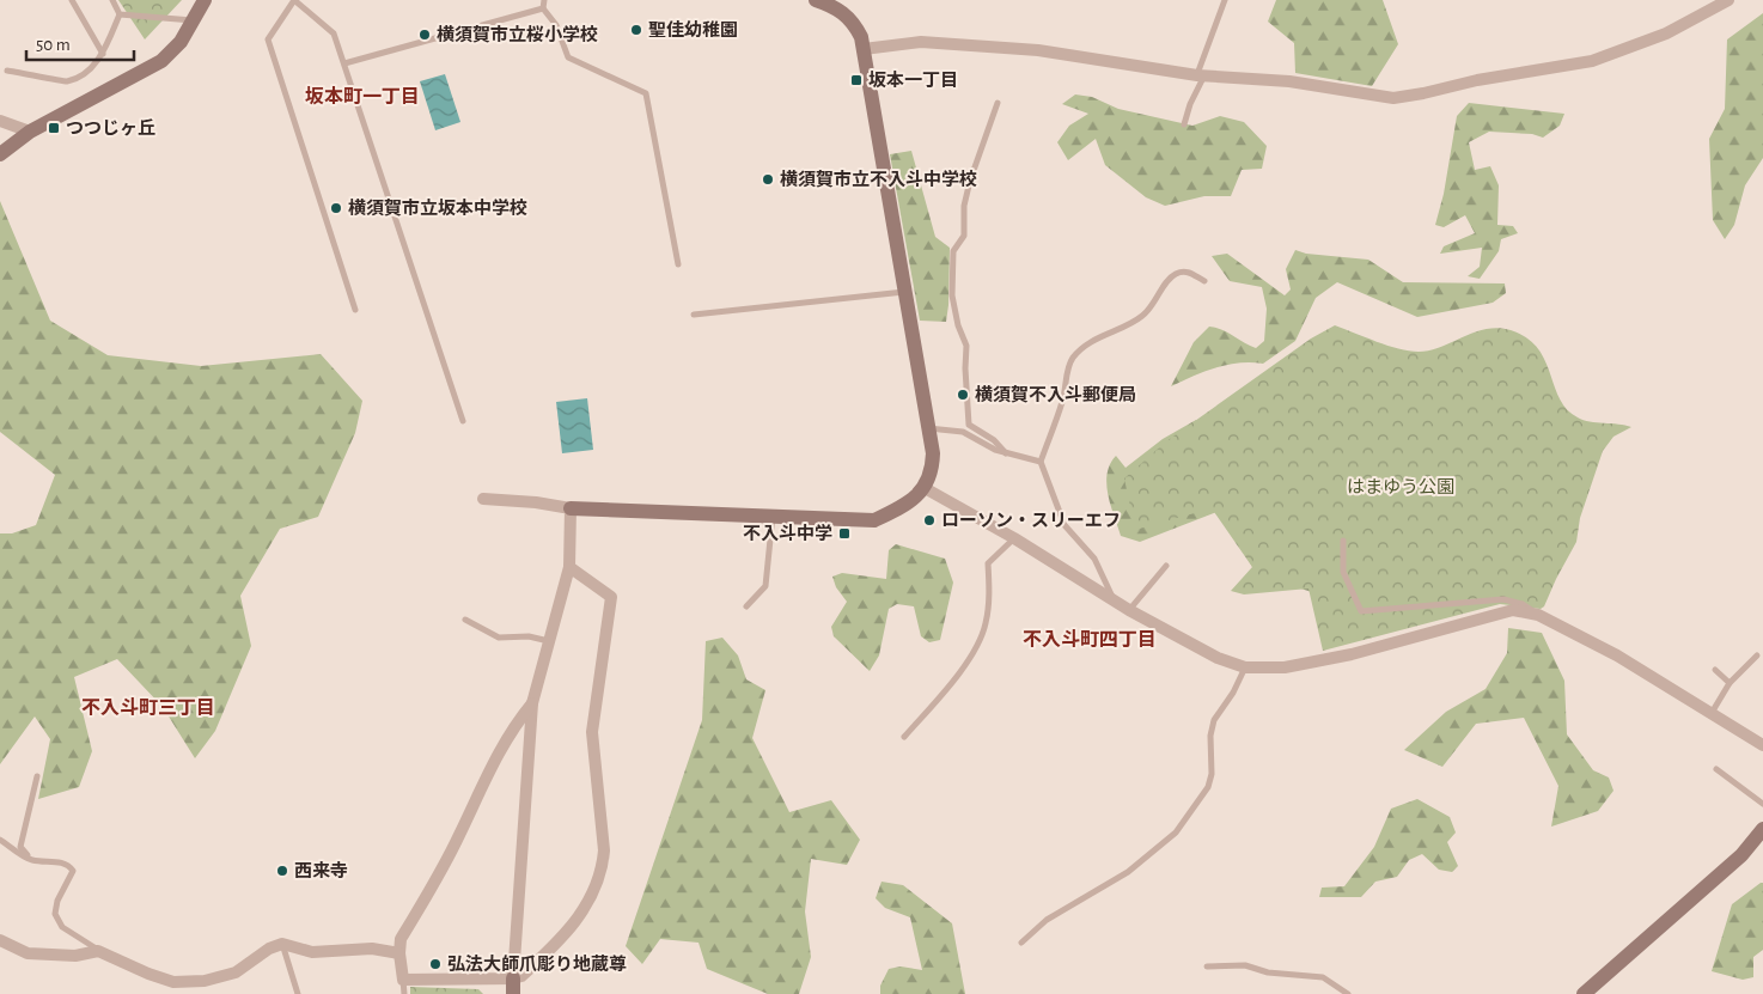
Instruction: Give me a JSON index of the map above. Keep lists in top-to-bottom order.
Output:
{
  "districts": ["坂本町一丁目", "不入斗町四丁目", "不入斗町三丁目"],
  "parks": ["はまゆう公園"],
  "places": {
    "other": [
      "聖佳幼稚園",
      "横須賀市立桜小学校",
      "横須賀市立不入斗中学校",
      "横須賀市立坂本中学校",
      "横須賀不入斗郵便局",
      "ローソン・スリーエフ",
      "西来寺",
      "弘法大師爪彫り地蔵尊"
    ],
    "transit": ["坂本一丁目", "つつじヶ丘", "不入斗中学"]
  },
  "scale_bar": "50 m"
}
